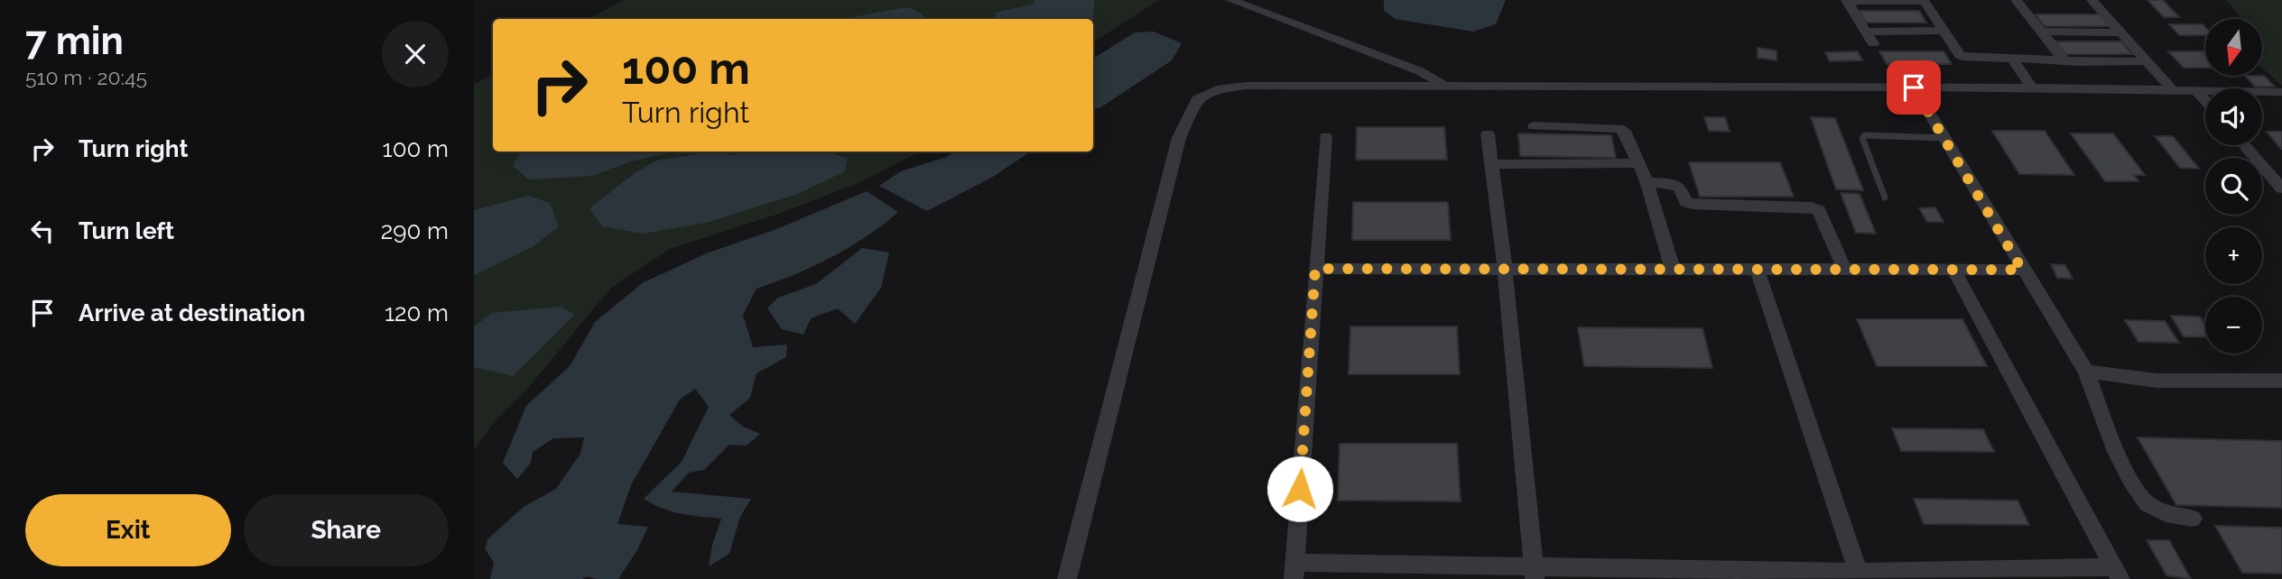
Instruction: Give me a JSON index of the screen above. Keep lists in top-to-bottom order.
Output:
{
  "north": "bottom",
  "page": {
    "heading": ["7 min", "510 m · 20:45"],
    "map_buttons": ["+", "−"],
    "turn": ["100 m", "Turn right"],
    "list": [
      {
        "name": "Turn right",
        "value": "100 m"
      },
      {
        "name": "Turn left",
        "value": "290 m"
      },
      {
        "name": "Arrive at destination",
        "value": "120 m"
      }
    ],
    "buttons": ["Exit", "Share"]
  }
}
